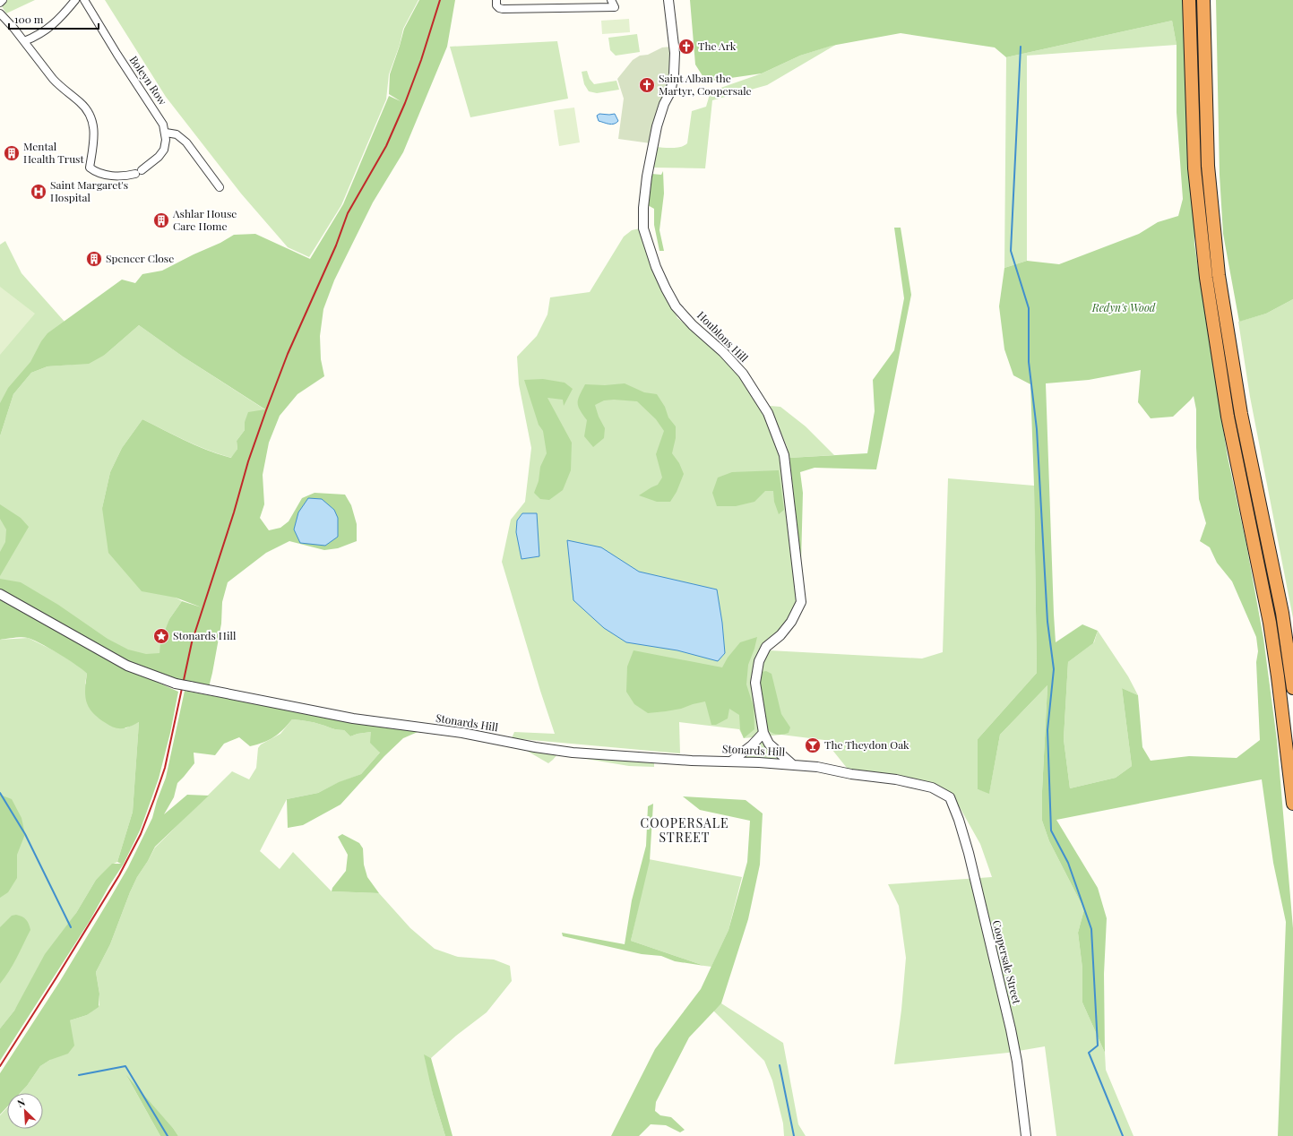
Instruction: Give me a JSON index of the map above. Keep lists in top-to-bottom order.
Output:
{
  "streets": {
    "street": [
      "Boleyn Row",
      "Houblons Hill",
      "Stonards Hill",
      "Coopersale Street"
    ]
  },
  "crossings": [
    ["Houblons Hill", "Stonards Hill"],
    ["Stonards Hill", "Coopersale Street"]
  ],
  "districts": ["COOPERSALE STREET"],
  "parks": ["Redyn's Wood"],
  "places": {
    "church": ["The Ark", "Saint Alban the Martyr, Coopersale"],
    "building": ["Mental Health Trust", "Ashlar House Care Home", "Spencer Close"],
    "hospital": ["Saint Margaret's Hospital"],
    "place": ["Stonards Hill"],
    "bar": ["The Theydon Oak"]
  },
  "scale_bar": "100 m",
  "north": "top left"
}
